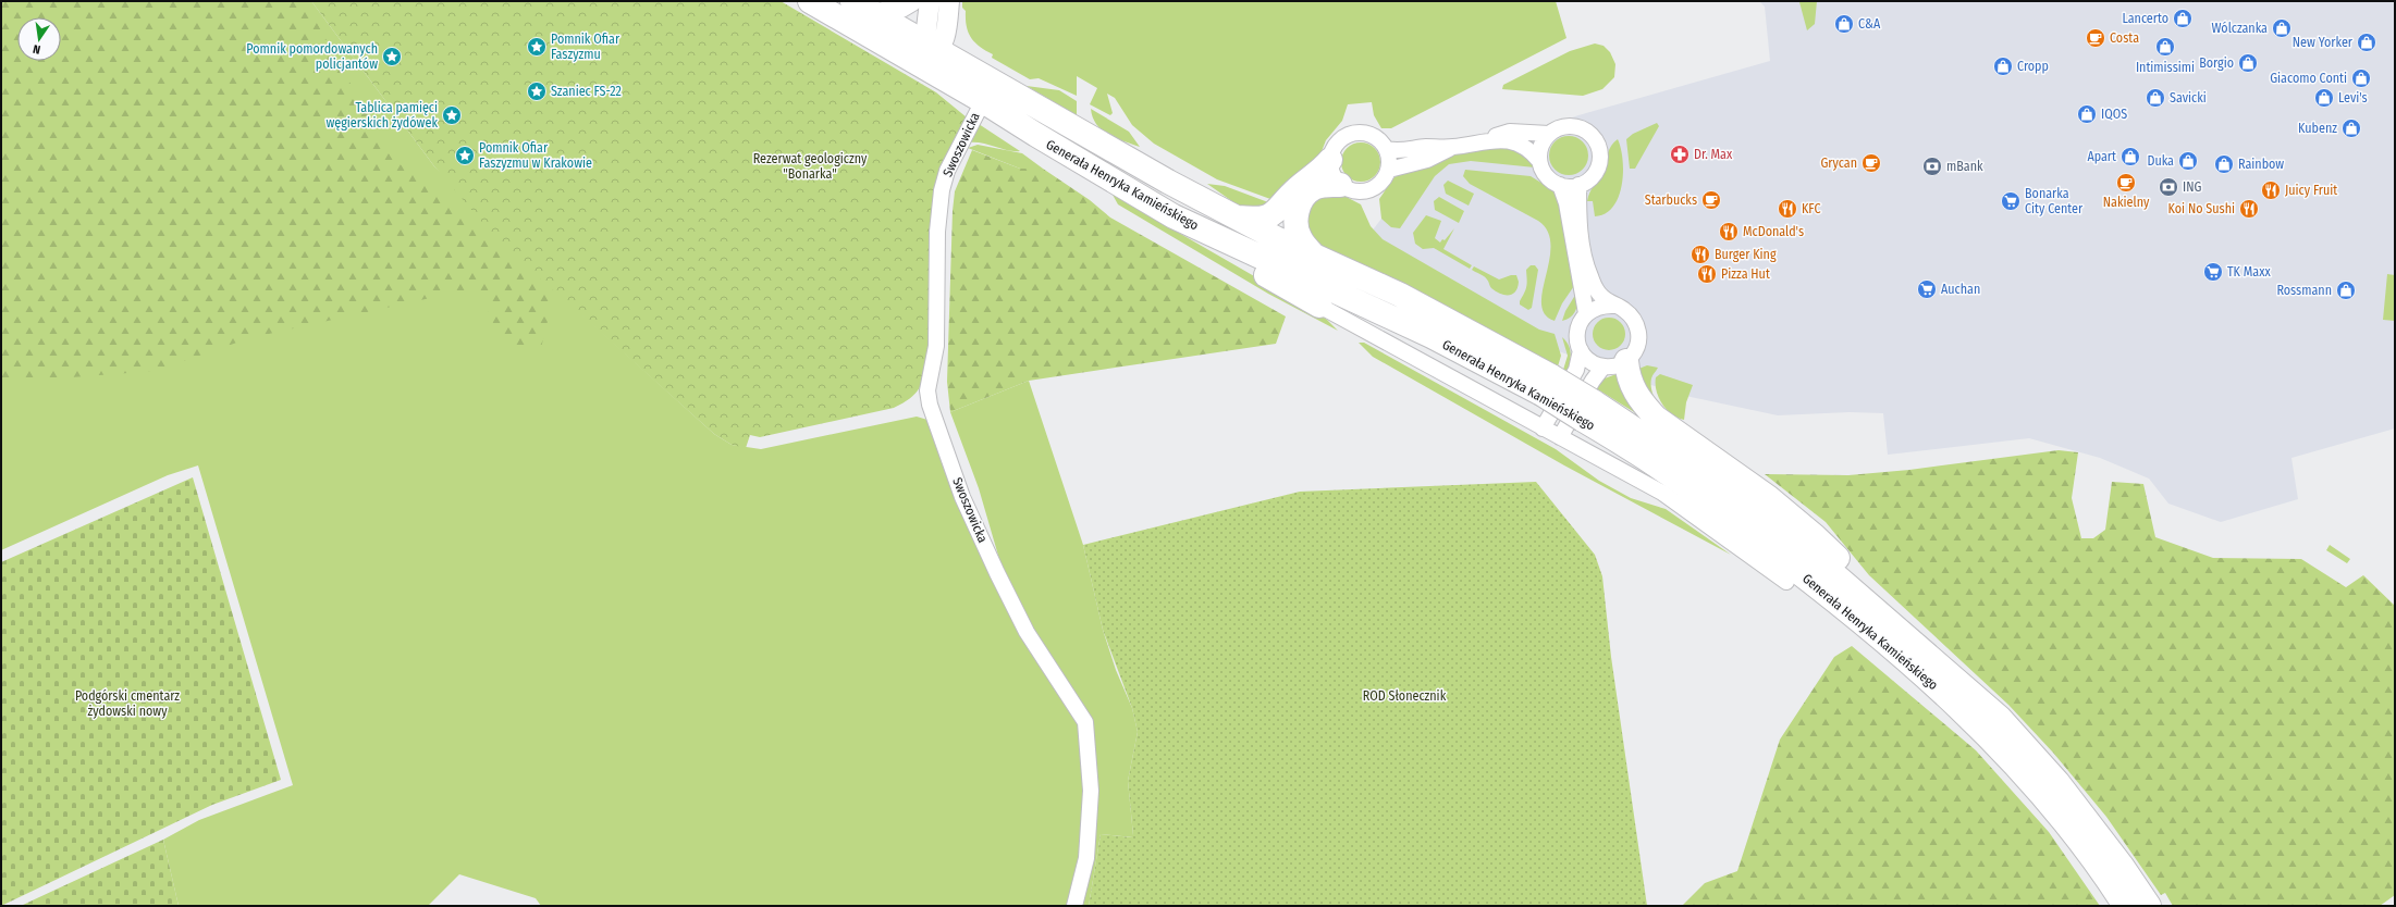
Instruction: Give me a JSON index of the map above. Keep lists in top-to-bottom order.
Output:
{
  "streets": {
    "main road": ["Generała Henryka Kamieńskiego"],
    "street": ["Swoszowicka"]
  },
  "crossings": [
    ["Swoszowicka", "Generała Henryka Kamieńskiego"]
  ],
  "parks": ["Rezerwat geologiczny \"Bonarka\"", "Podgórski cmentarz żydowski nowy", "ROD Słonecznik"],
  "places": {
    "shop": [
      "Lancerto",
      "C&A",
      "Wólczanka",
      "New Yorker",
      "Intimissimi",
      "Borgio",
      "Cropp",
      "Giacomo Conti",
      "Savicki",
      "Levi's",
      "IQOS",
      "Kubenz",
      "Apart",
      "Duka",
      "Rainbow",
      "Rossmann"
    ],
    "cafe": [
      "Costa",
      "Grycan",
      "Nakielny",
      "Starbucks"
    ],
    "place": [
      "Pomnik Ofiar Faszyzmu",
      "Pomnik pomordowanych policjantów",
      "Szaniec FS-22",
      "Tablica pamięci węgierskich żydówek",
      "Pomnik Ofiar Faszyzmu w Krakowie"
    ],
    "pharmacy": ["Dr. Max"],
    "bank": ["mBank", "ING"],
    "restaurant": [
      "Juicy Fruit",
      "KFC",
      "Koi No Sushi",
      "McDonald's",
      "Burger King",
      "Pizza Hut"
    ],
    "supermarket": ["Bonarka City Center", "TK Maxx", "Auchan"]
  },
  "north": "bottom"
}
